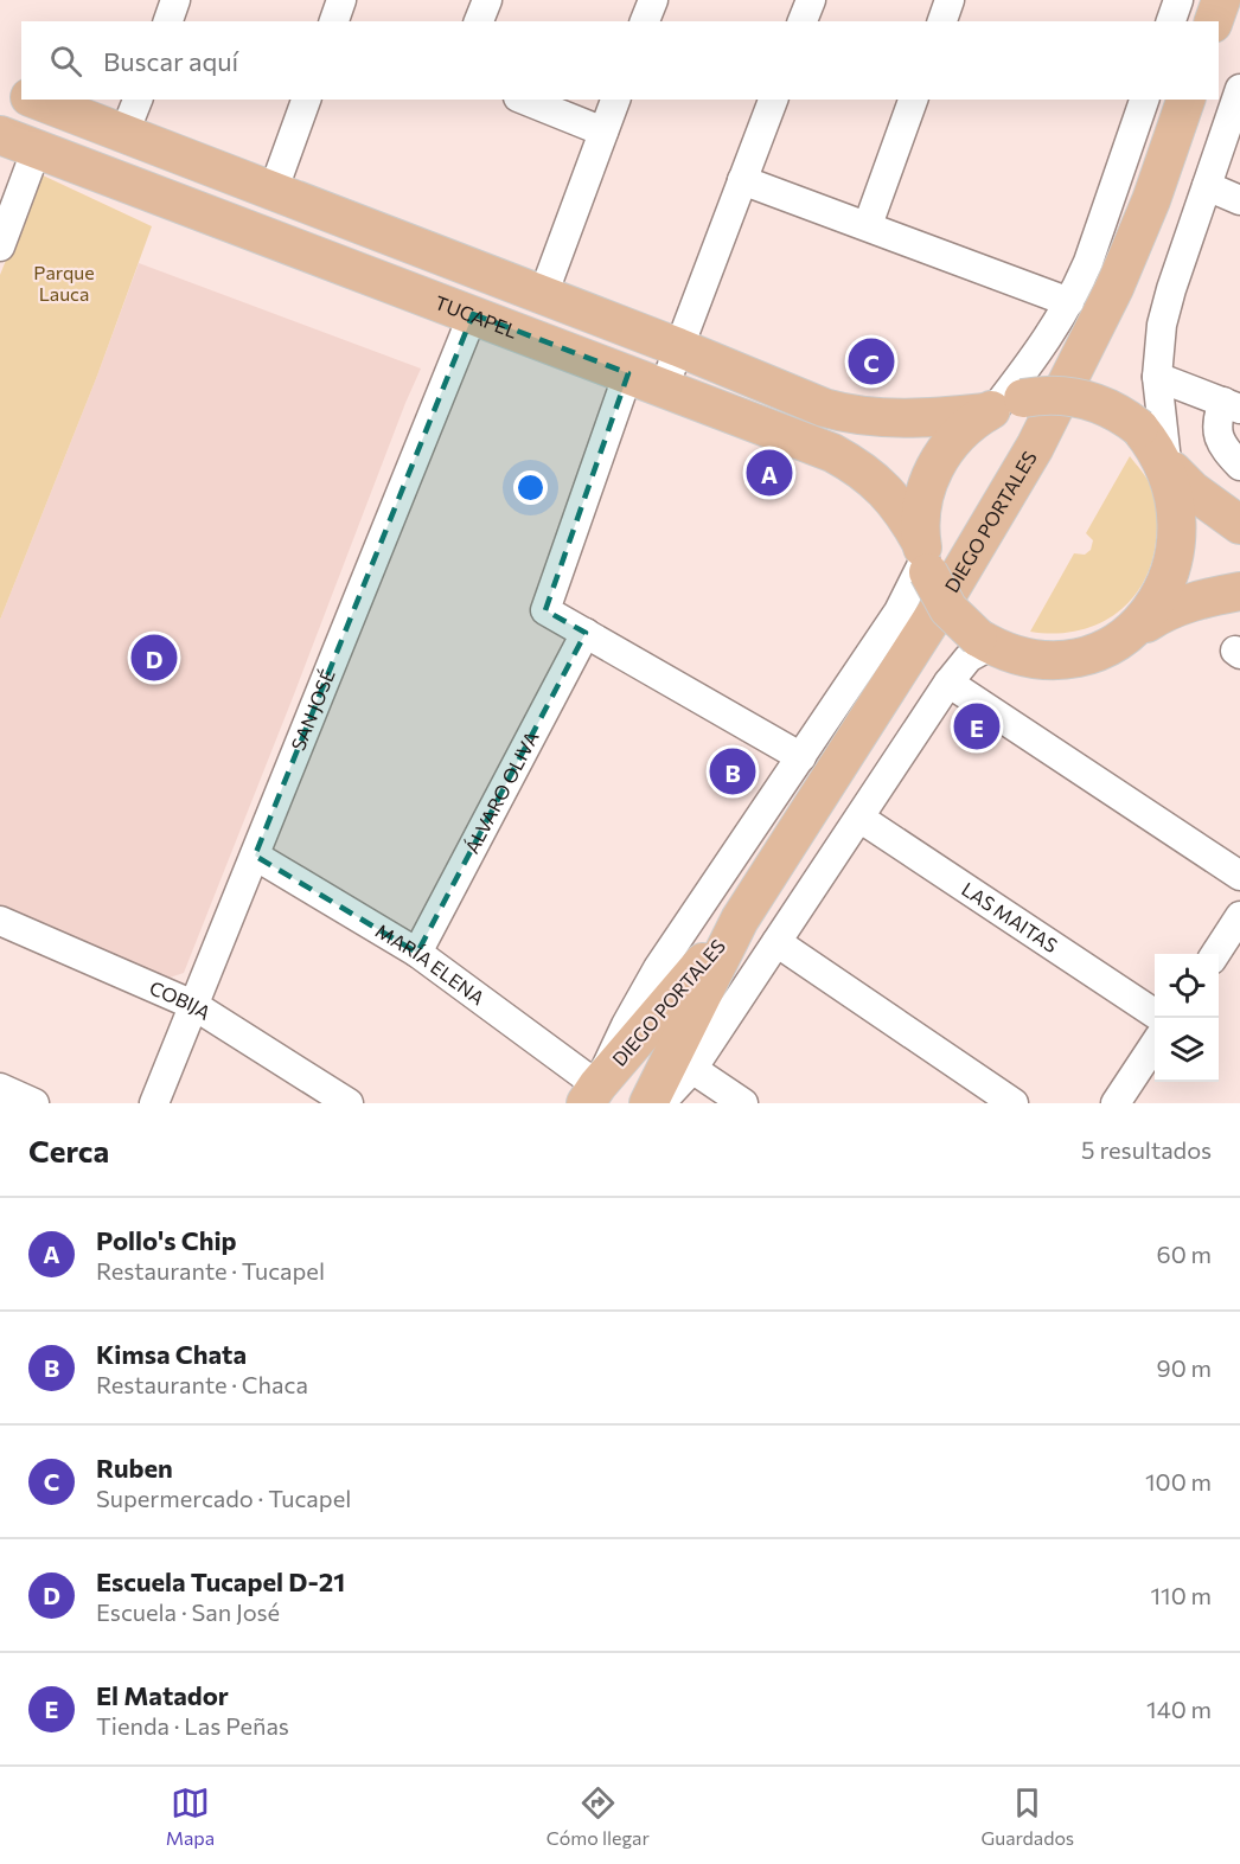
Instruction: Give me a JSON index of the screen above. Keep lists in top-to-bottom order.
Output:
{
  "streets": {
    "main road": ["TUCAPEL", "DIEGO PORTALES"],
    "street": [
      "SAN JOSÉ",
      "ÁLVARO OLIVA",
      "LAS MAITAS",
      "MARÍA ELENA",
      "COBIJA"
    ]
  },
  "crossings": [
    ["TUCAPEL", "DIEGO PORTALES"],
    ["TUCAPEL", "SAN JOSÉ"],
    ["DIEGO PORTALES", "MARÍA ELENA"],
    ["SAN JOSÉ", "MARÍA ELENA"],
    ["SAN JOSÉ", "COBIJA"],
    ["ÁLVARO OLIVA", "MARÍA ELENA"]
  ],
  "parks": ["Parque Lauca"],
  "page": {
    "search": "Buscar aquí",
    "pins": [
      "C",
      "A",
      "D",
      "E",
      "B"
    ],
    "heading": ["Cerca", "5 resultados"],
    "list": [
      {
        "mark": "A",
        "name": "Pollo's Chip",
        "note": "Restaurante · Tucapel",
        "value": "60 m"
      },
      {
        "mark": "B",
        "name": "Kimsa Chata",
        "note": "Restaurante · Chaca",
        "value": "90 m"
      },
      {
        "mark": "C",
        "name": "Ruben",
        "note": "Supermercado · Tucapel",
        "value": "100 m"
      },
      {
        "mark": "D",
        "name": "Escuela Tucapel D-21",
        "note": "Escuela · San José",
        "value": "110 m"
      },
      {
        "mark": "E",
        "name": "El Matador",
        "note": "Tienda · Las Peñas",
        "value": "140 m"
      }
    ],
    "nav": ["Mapa", "Cómo llegar", "Guardados"]
  }
}
